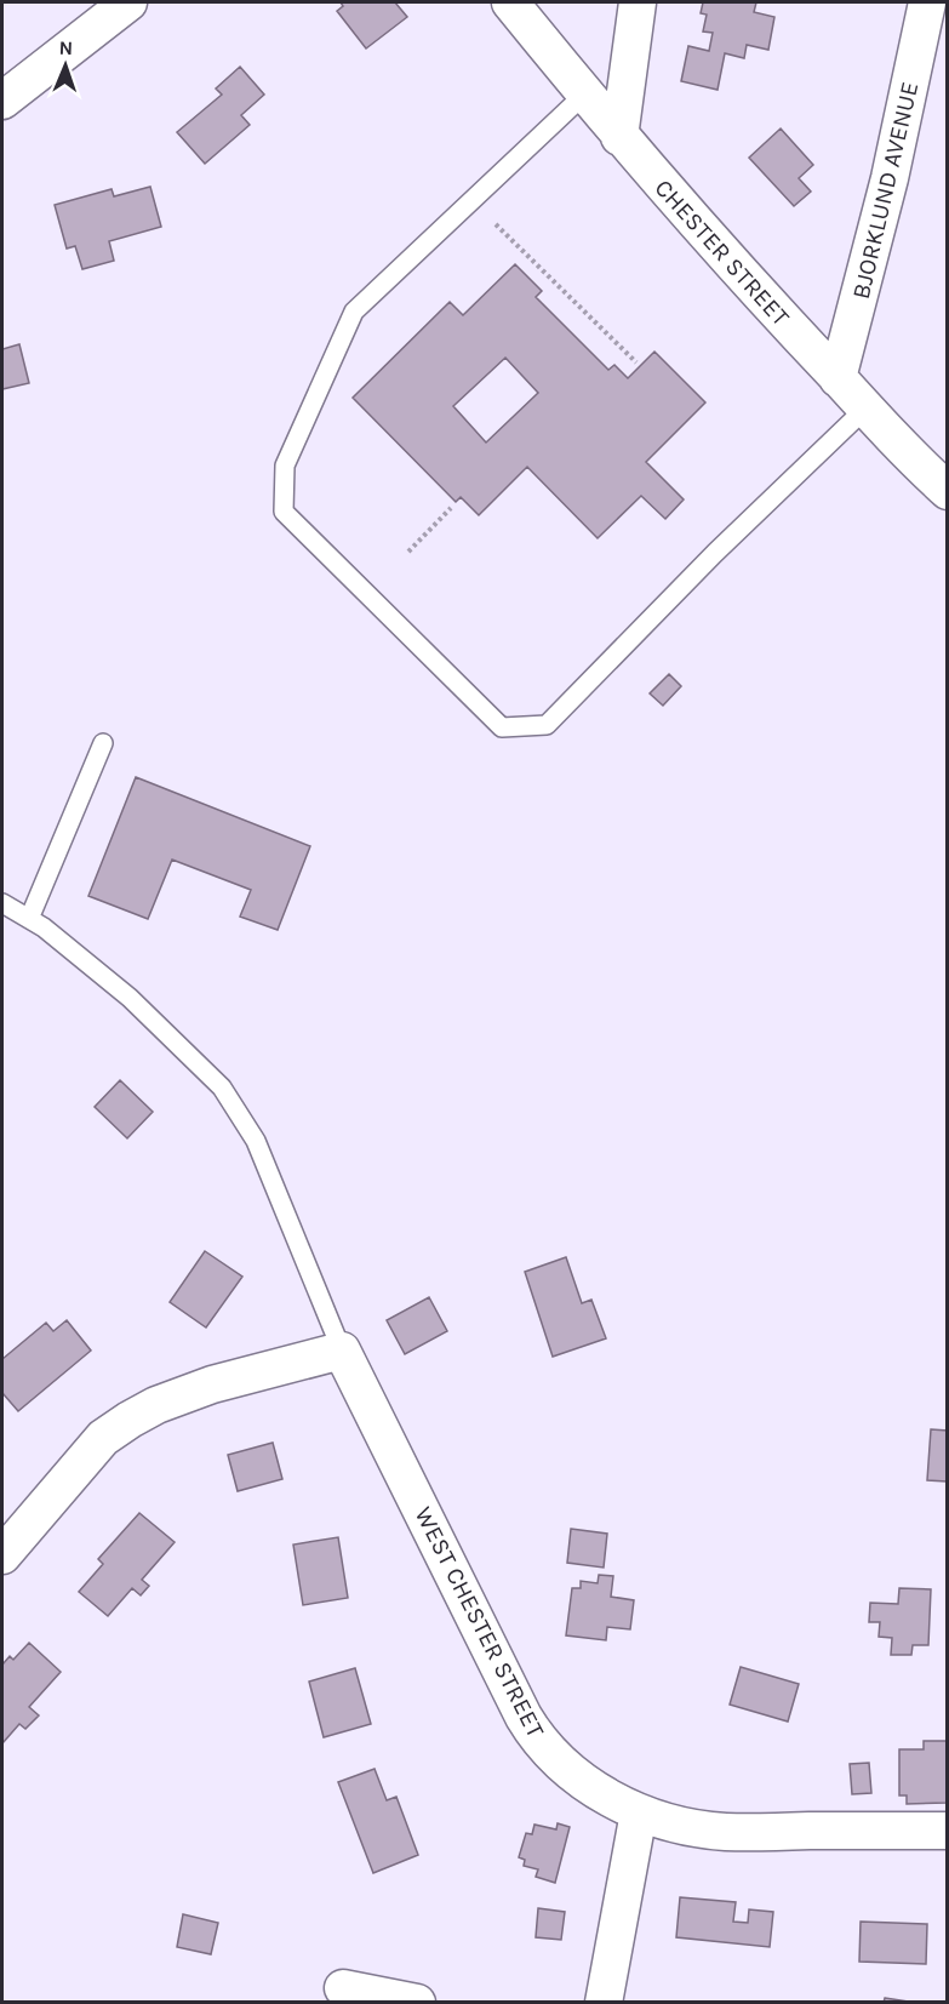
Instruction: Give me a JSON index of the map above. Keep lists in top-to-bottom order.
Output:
{
  "streets": {
    "street": ["BJORKLUND AVENUE", "CHESTER STREET", "WEST CHESTER STREET"]
  },
  "crossings": [
    ["BJORKLUND AVENUE", "CHESTER STREET"]
  ],
  "north": "top"
}
